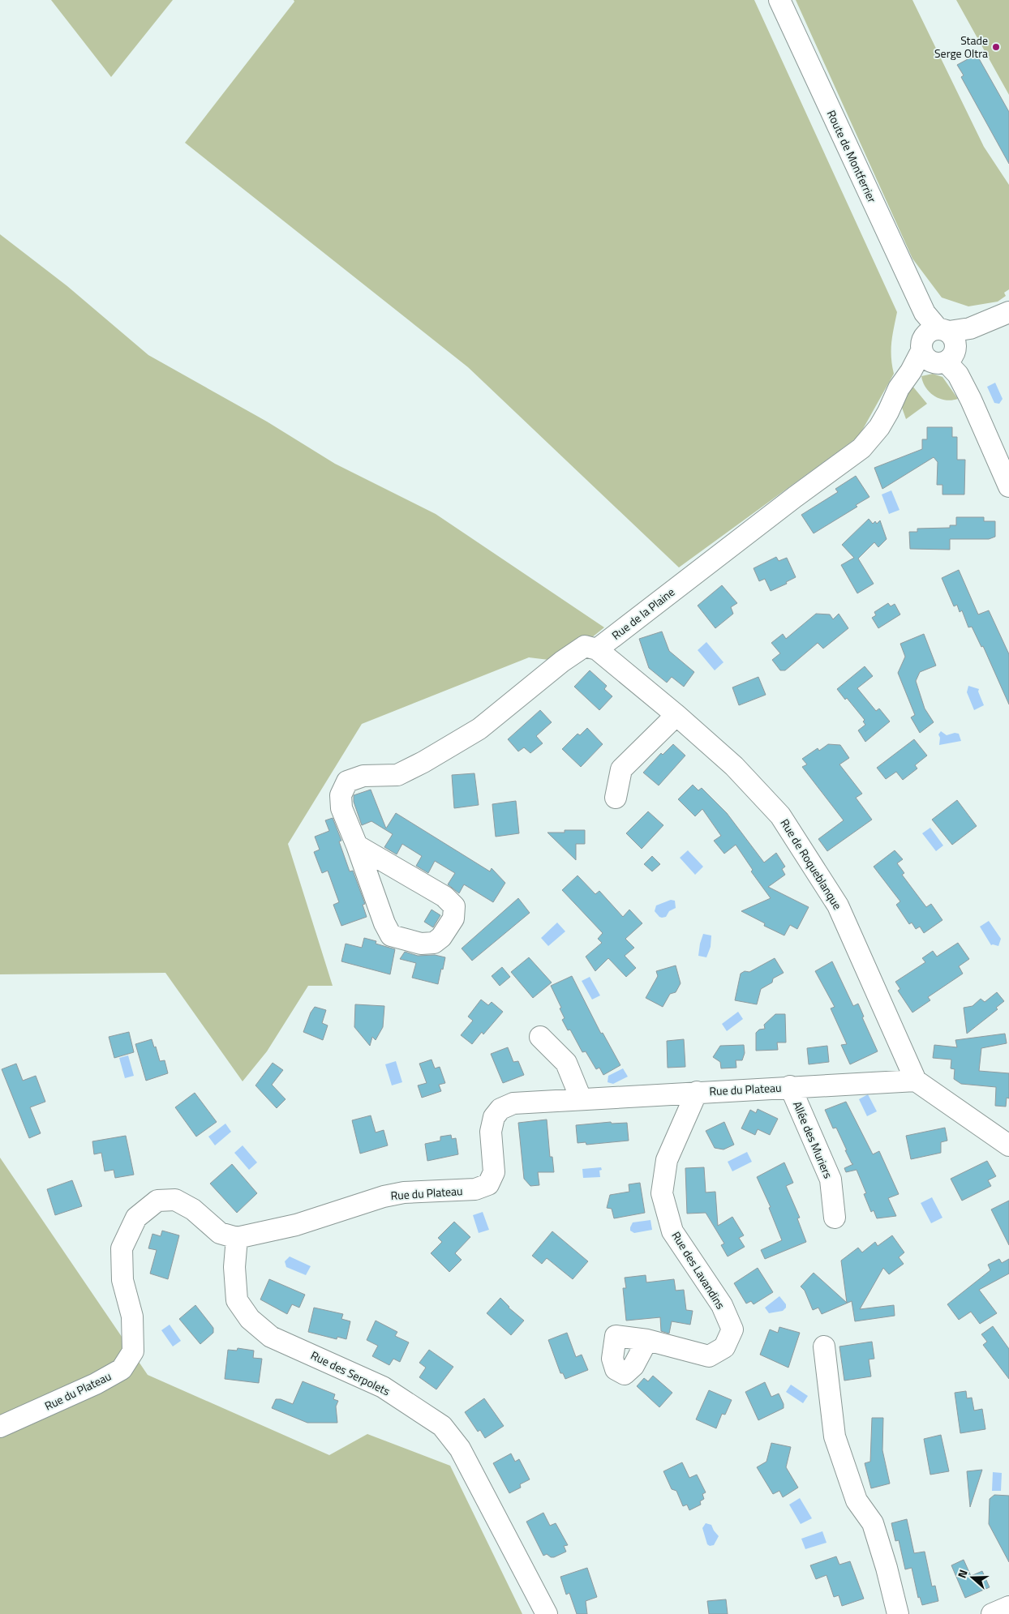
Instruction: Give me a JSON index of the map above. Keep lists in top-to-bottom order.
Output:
{
  "streets": {
    "street": [
      "Route de Montferrier",
      "Rue de la Plaine",
      "Rue de Roqueblanque",
      "Rue du Plateau",
      "Allée des Muriers",
      "Rue des Lavandins",
      "Rue des Serpolets"
    ]
  },
  "crossings": [
    ["Route de Montferrier", "Rue de la Plaine"],
    ["Rue de la Plaine", "Rue de Roqueblanque"],
    ["Rue de Roqueblanque", "Rue du Plateau"],
    ["Rue du Plateau", "Allée des Muriers"],
    ["Rue du Plateau", "Rue des Lavandins"],
    ["Rue du Plateau", "Rue des Serpolets"]
  ],
  "places": ["Stade Serge Oltra"],
  "north": "left"
}
